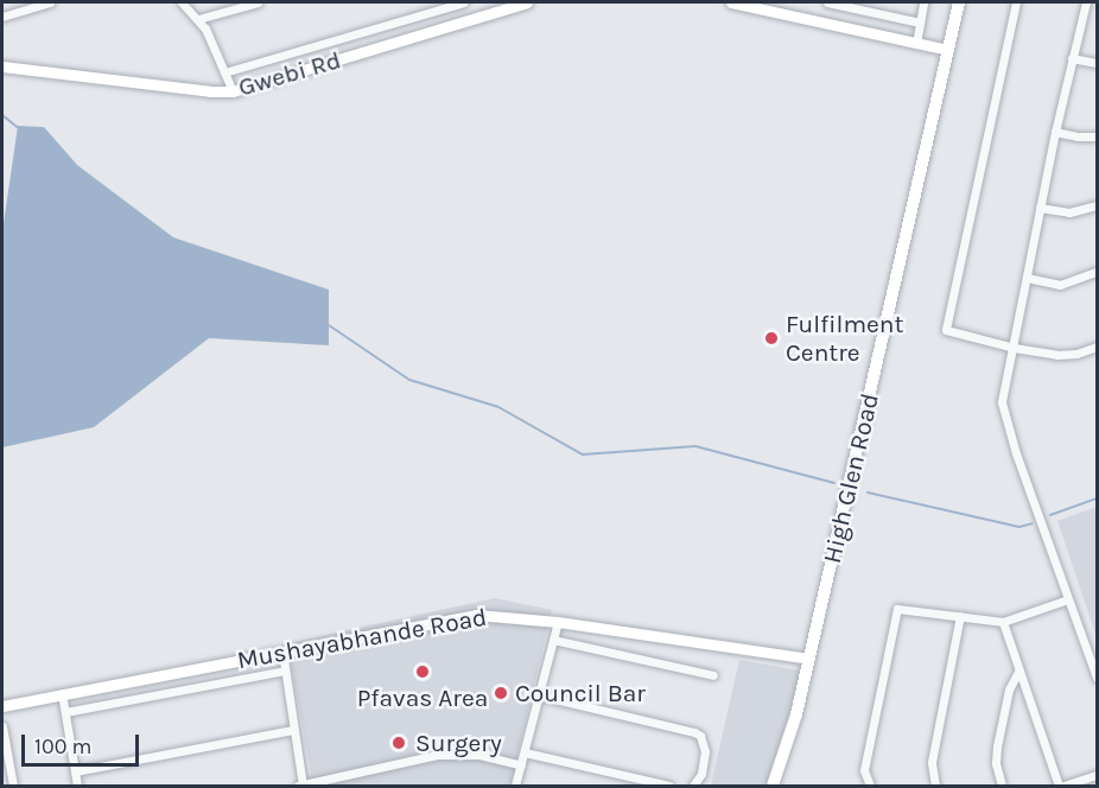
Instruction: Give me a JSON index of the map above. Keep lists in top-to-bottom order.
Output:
{
  "streets": {
    "main road": ["High Glen Road"],
    "street": ["Gwebi Rd", "Mushayabhande Road"]
  },
  "crossings": [
    ["High Glen Road", "Mushayabhande Road"]
  ],
  "places": [
    "Fulfilment Centre",
    "Pfavas Area",
    "Council Bar",
    "Surgery"
  ],
  "scale_bar": "100 m"
}
